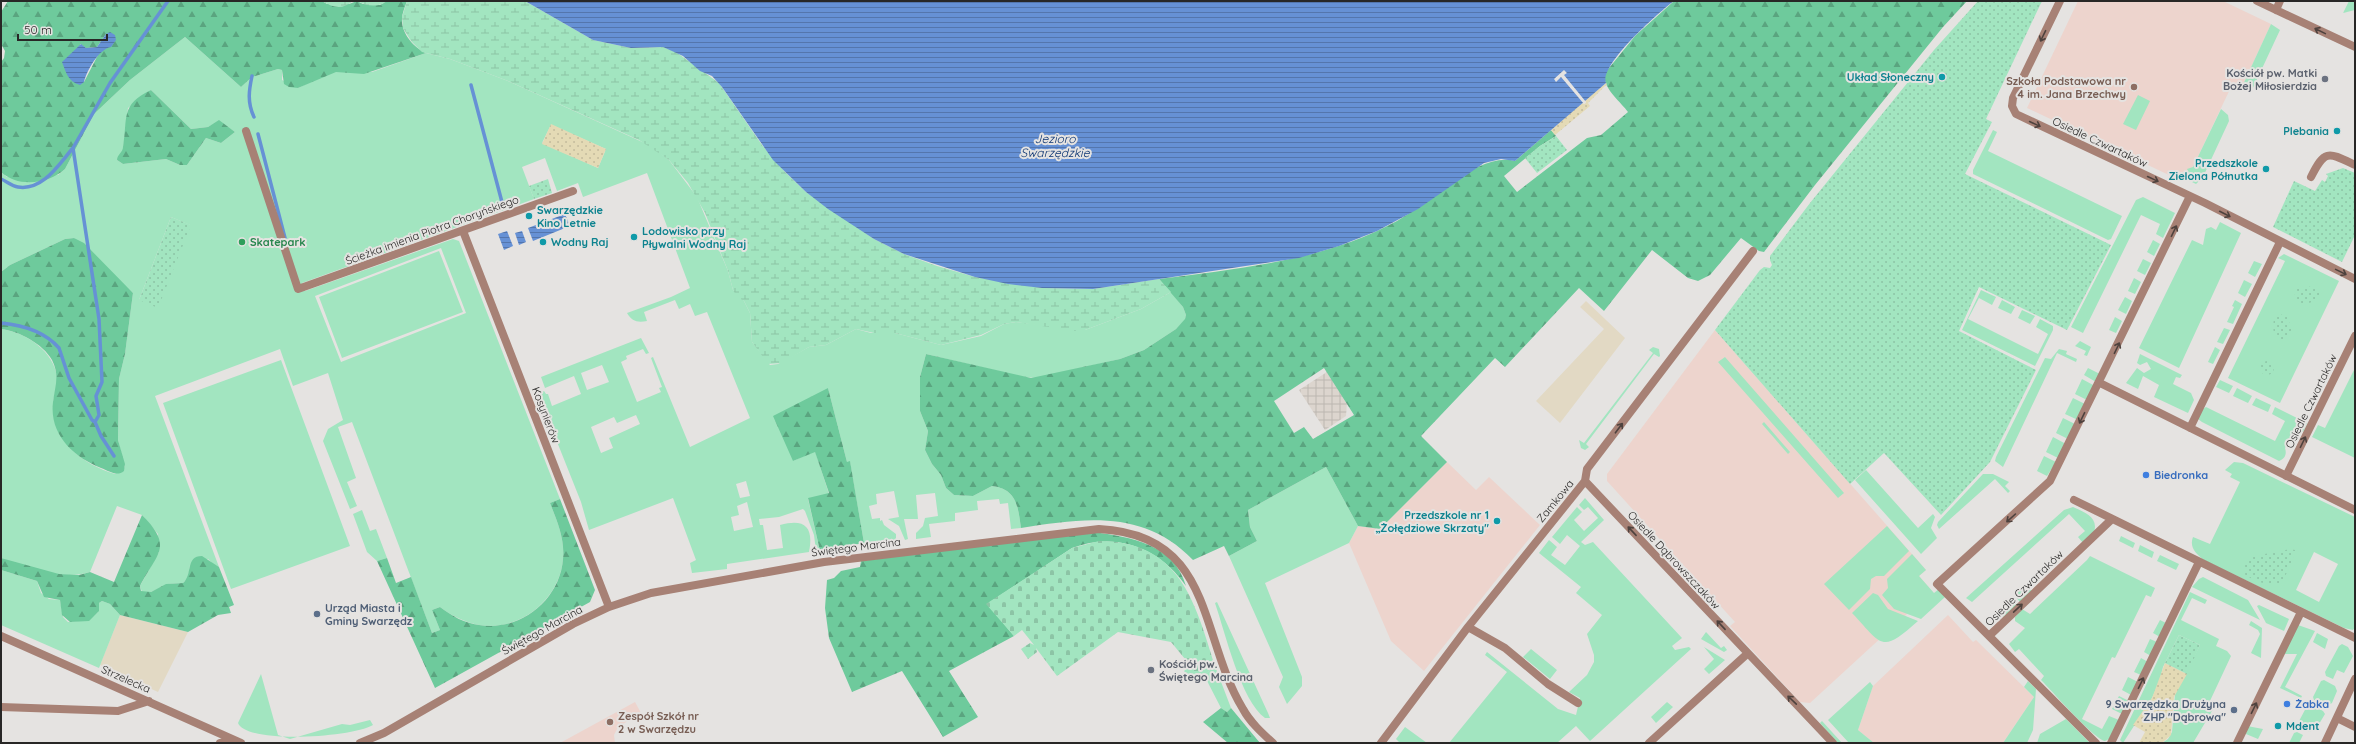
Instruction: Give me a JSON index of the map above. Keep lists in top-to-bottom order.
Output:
{
  "streets": {
    "street": [
      "Osiedle Czwartaków",
      "Ścieżka imienia Piotra Choryńskiego",
      "Kosynierów",
      "Zamkowa",
      "Świętego Marcina",
      "Osiedle Dąbrowszczaków",
      "Strzelecka"
    ]
  },
  "crossings": [
    ["Ścieżka imienia Piotra Choryńskiego", "Kosynierów"],
    ["Kosynierów", "Świętego Marcina"],
    ["Zamkowa", "Osiedle Dąbrowszczaków"]
  ],
  "one_way": ["Zamkowa", "Osiedle Dąbrowszczaków"],
  "water": ["Jezioro Swarzędzkie"],
  "places": [
    "Układ Słoneczny",
    "Kościół pw. Matki Bożej Miłosierdzia",
    "Szkoła Podstawowa nr 4 im. Jana Brzechwy",
    "Plebania",
    "Przedszkole Zielona Półnutka",
    "Swarzędzkie Kino Letnie",
    "Lodowisko przy Pływalni Wodny Raj",
    "Skatepark",
    "Wodny Raj",
    "Biedronka",
    "Przedszkole nr 1 „Żołędziowe Skrzaty\"",
    "Urząd Miasta i Gminy Swarzędz",
    "Kościół pw. Świętego Marcina",
    "Żabka",
    "9 Swarzędzka Drużyna ZHP \"Dąbrowa\"",
    "Zespół Szkół nr 2 w Swarzędzu",
    "Mdent"
  ],
  "scale_bar": "50 m"
}
